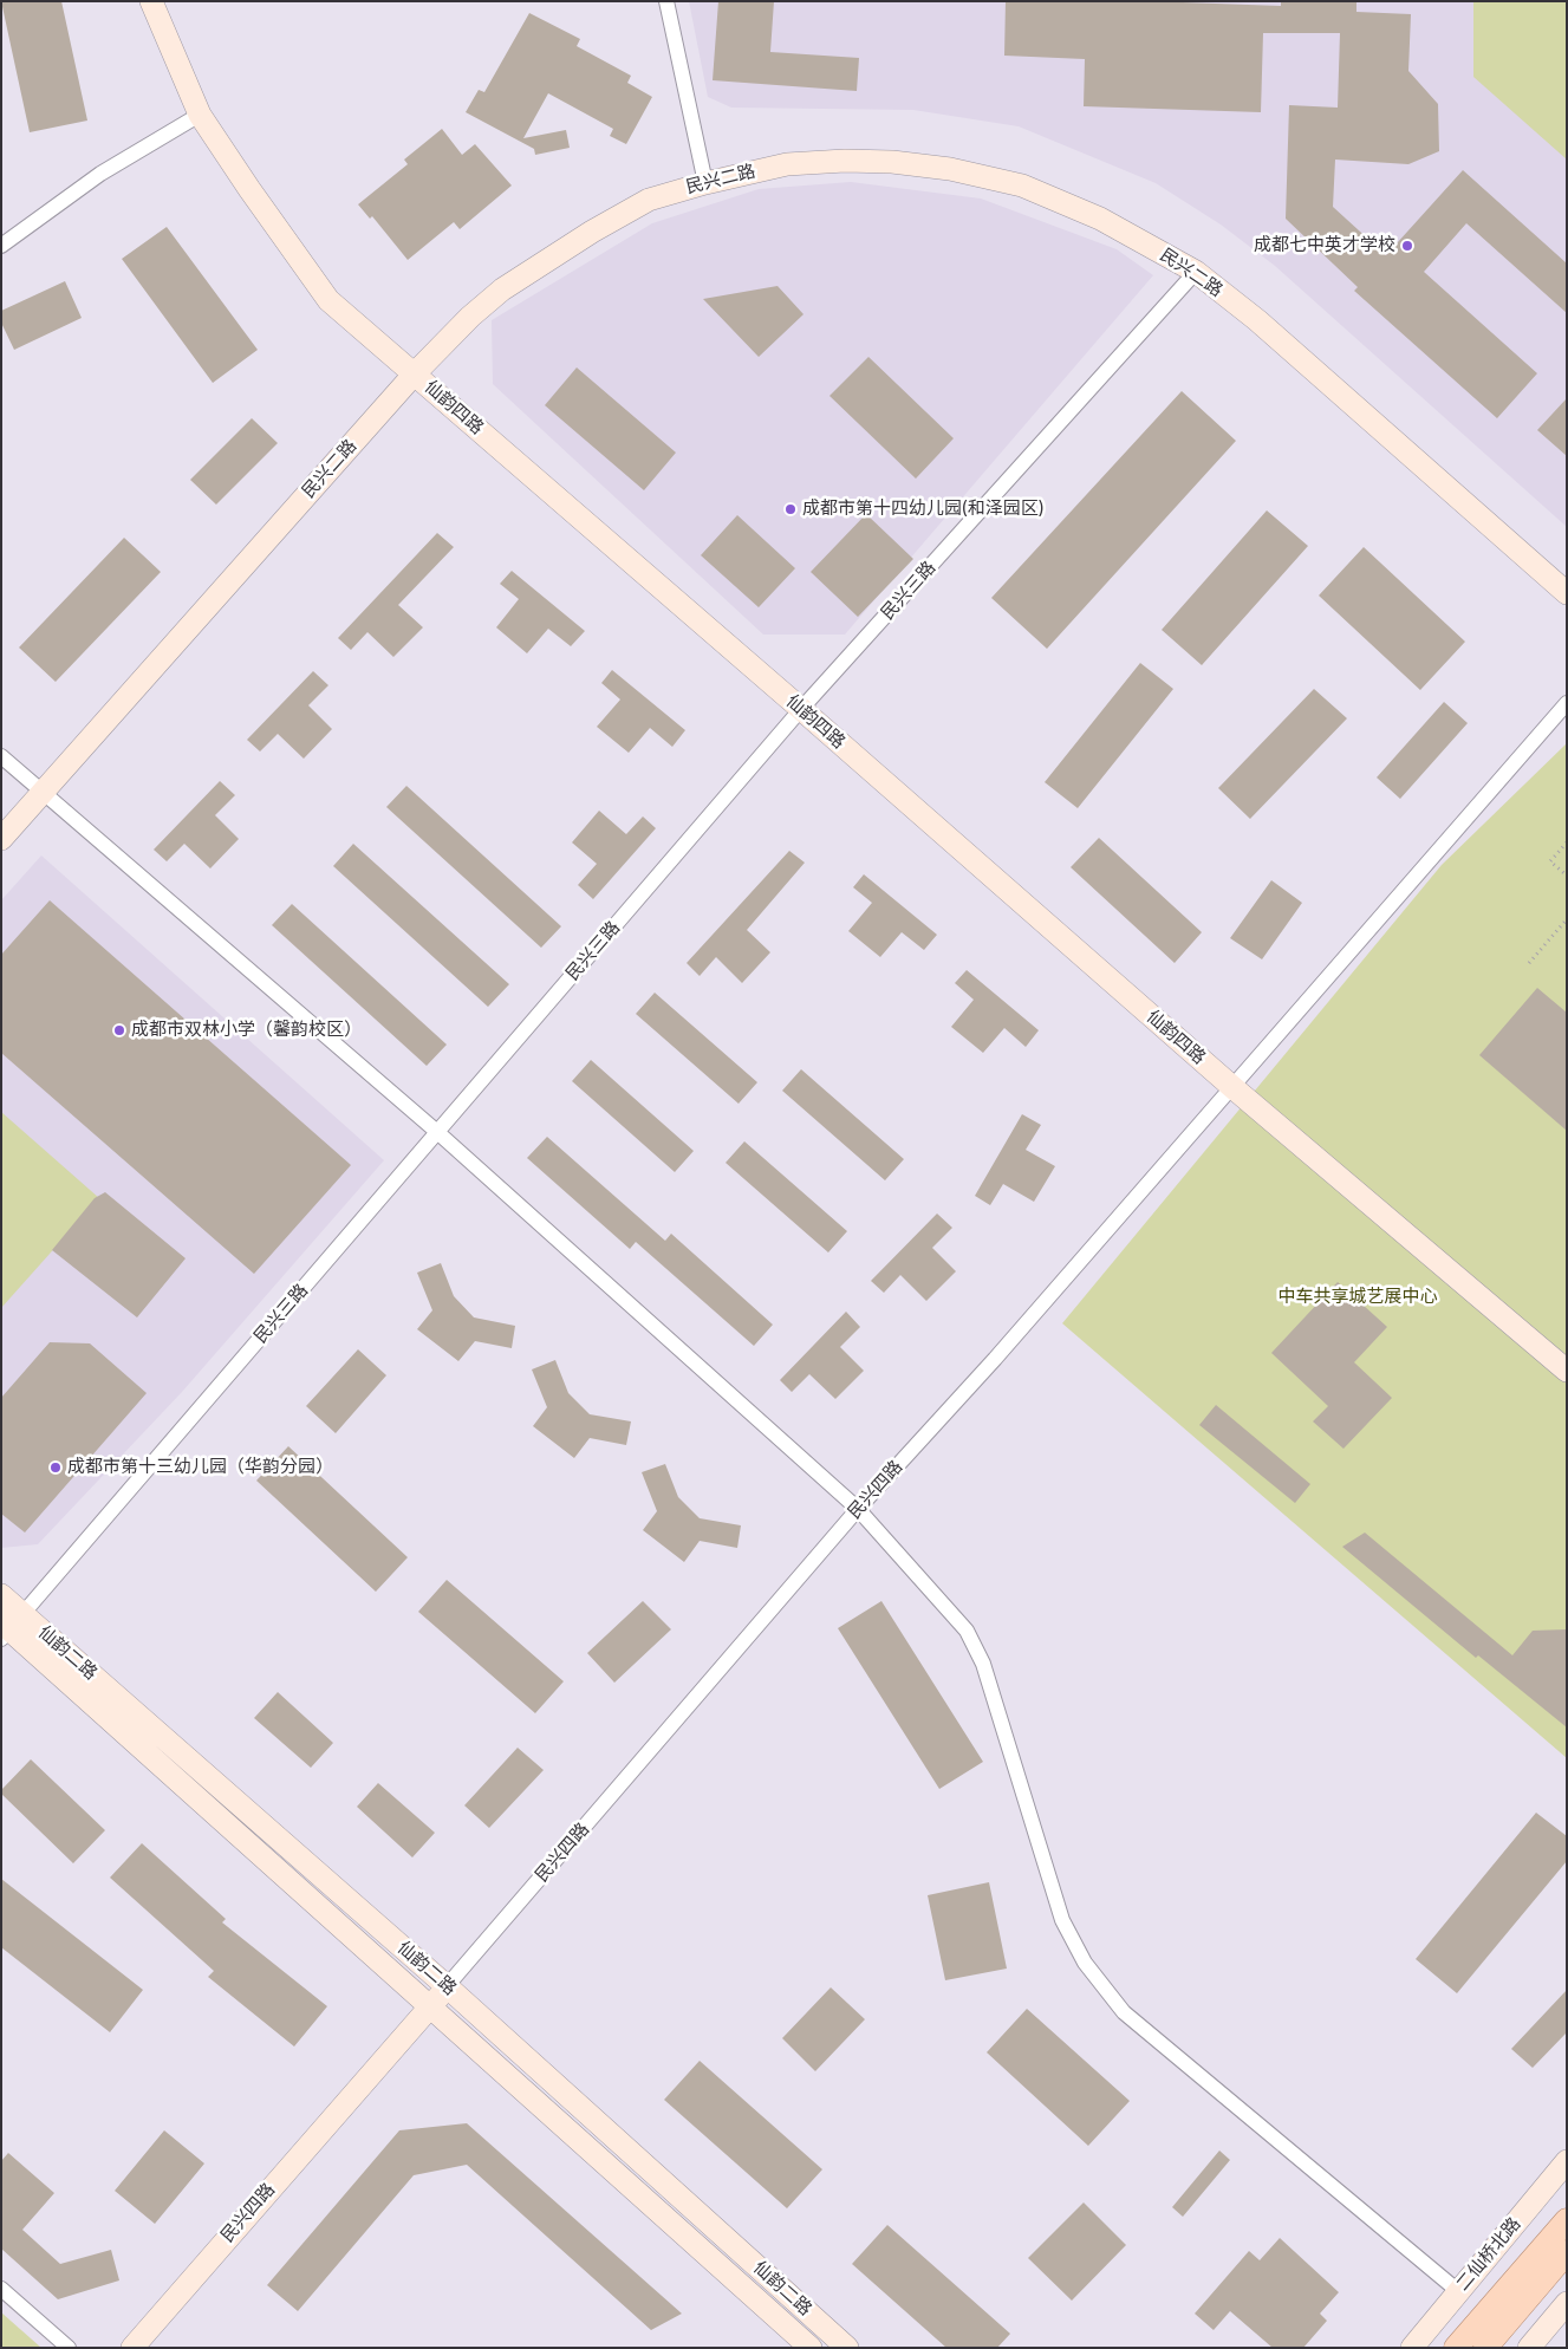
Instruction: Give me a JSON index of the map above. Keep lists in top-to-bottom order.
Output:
{
  "streets": {
    "street": [
      "民兴二路",
      "仙韵四路",
      "民兴三路",
      "民兴四路",
      "仙韵二路",
      "二仙桥北路"
    ]
  },
  "crossings": [
    ["民兴二路", "仙韵四路"],
    ["民兴二路", "民兴三路"],
    ["仙韵四路", "民兴三路"],
    ["仙韵四路", "民兴四路"],
    ["民兴三路", "仙韵二路"],
    ["民兴四路", "仙韵二路"]
  ],
  "parks": ["中车共享城艺展中心"],
  "places": [
    "成都七中英才学校",
    "成都市第十四幼儿园(和泽园区)",
    "成都市双林小学（馨韵校区）",
    "成都市第十三幼儿园（华韵分园）"
  ]
}
